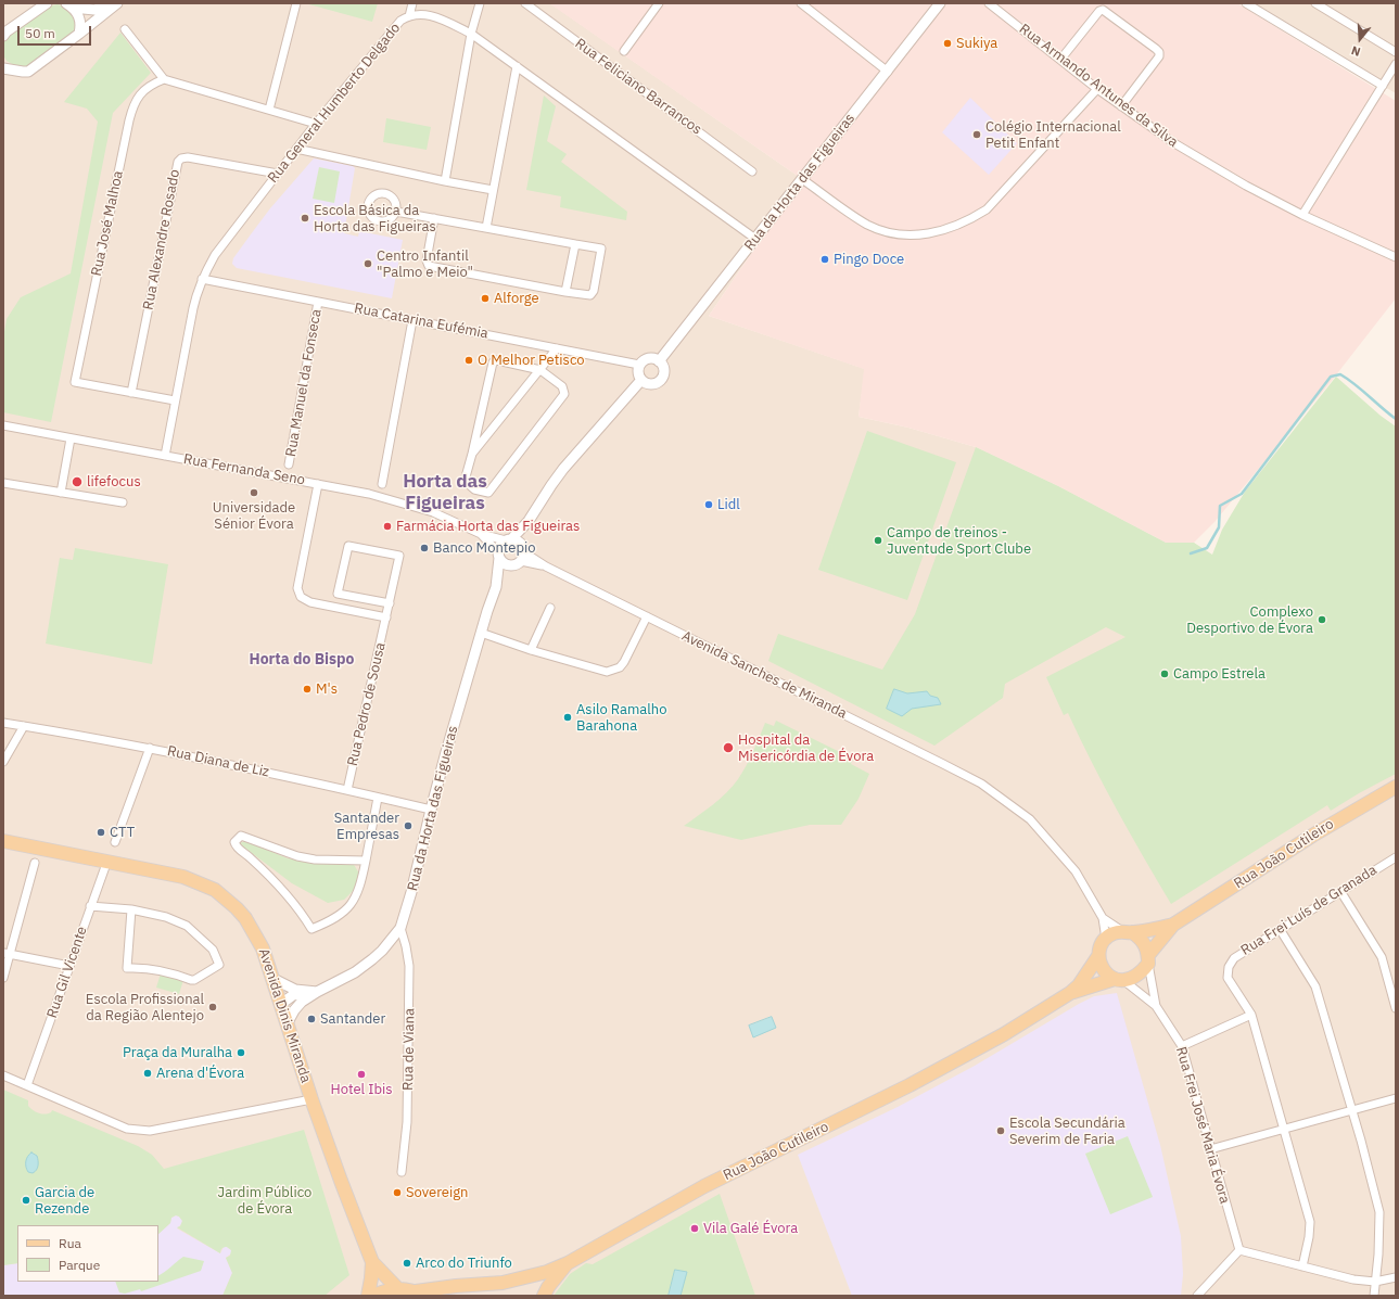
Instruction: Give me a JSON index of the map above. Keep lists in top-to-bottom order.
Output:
{
  "streets": {
    "main road": ["Rua João Cutileiro", "Avenida Dinis Miranda"],
    "street": [
      "Rua Armando Antunes da Silva",
      "Rua Feliciano Barrancos",
      "Rua General Humberto Delgado",
      "Rua da Horta das Figueiras",
      "Rua José Malhoa",
      "Rua Alexandre Rosado",
      "Rua Catarina Eufémia",
      "Rua Manuel da Fonseca",
      "Rua Fernanda Seno",
      "Avenida Sanches de Miranda",
      "Rua Pedro de Sousa",
      "Rua Diana de Liz",
      "Rua Frei Luís de Granada",
      "Rua Gil Vicente",
      "Rua de Viana",
      "Rua Frei José Maria Évora"
    ]
  },
  "crossings": [
    ["Rua General Humberto Delgado", "Rua da Horta das Figueiras"],
    ["Rua General Humberto Delgado", "Rua Alexandre Rosado"],
    ["Rua General Humberto Delgado", "Rua Catarina Eufémia"],
    ["Rua General Humberto Delgado", "Rua Fernanda Seno"],
    ["Rua da Horta das Figueiras", "Rua Catarina Eufémia"],
    ["Rua da Horta das Figueiras", "Rua Fernanda Seno"],
    ["Rua da Horta das Figueiras", "Avenida Sanches de Miranda"],
    ["Rua da Horta das Figueiras", "Rua Diana de Liz"],
    ["Rua da Horta das Figueiras", "Avenida Dinis Miranda"],
    ["Rua da Horta das Figueiras", "Rua de Viana"],
    ["Rua José Malhoa", "Rua Alexandre Rosado"],
    ["Rua Catarina Eufémia", "Rua Manuel da Fonseca"],
    ["Avenida Sanches de Miranda", "Rua João Cutileiro"],
    ["Avenida Sanches de Miranda", "Rua Frei José Maria Évora"],
    ["Rua Pedro de Sousa", "Rua Diana de Liz"],
    ["Rua João Cutileiro", "Avenida Dinis Miranda"],
    ["Rua João Cutileiro", "Rua Frei José Maria Évora"],
    ["Rua Gil Vicente", "Avenida Dinis Miranda"]
  ],
  "districts": ["Horta das Figueiras", "Horta do Bispo"],
  "parks": ["Jardim Público de Évora"],
  "places": [
    "Sukiya",
    "Colégio Internacional Petit Enfant",
    "Escola Básica da Horta das Figueiras",
    "Pingo Doce",
    "Centro Infantil \"Palmo e Meio\"",
    "Alforge",
    "O Melhor Petisco",
    "lifefocus",
    "Universidade Sénior Évora",
    "Lidl",
    "Farmácia Horta das Figueiras",
    "Campo de treinos - Juventude Sport Clube",
    "Banco Montepio",
    "Complexo Desportivo de Évora",
    "Campo Estrela",
    "M's",
    "Asilo Ramalho Barahona",
    "Hospital da Misericórdia de Évora",
    "Santander Empresas",
    "CTT",
    "Escola Profissional da Região Alentejo",
    "Santander",
    "Praça da Muralha",
    "Arena d'Évora",
    "Hotel Ibis",
    "Escola Secundária Severim de Faria",
    "Sovereign",
    "Garcia de Rezende",
    "Vila Galé Évora",
    "Arco do Triunfo"
  ],
  "legend": ["Rua", "Parque"],
  "scale_bar": "50 m",
  "north": "bottom"
}
